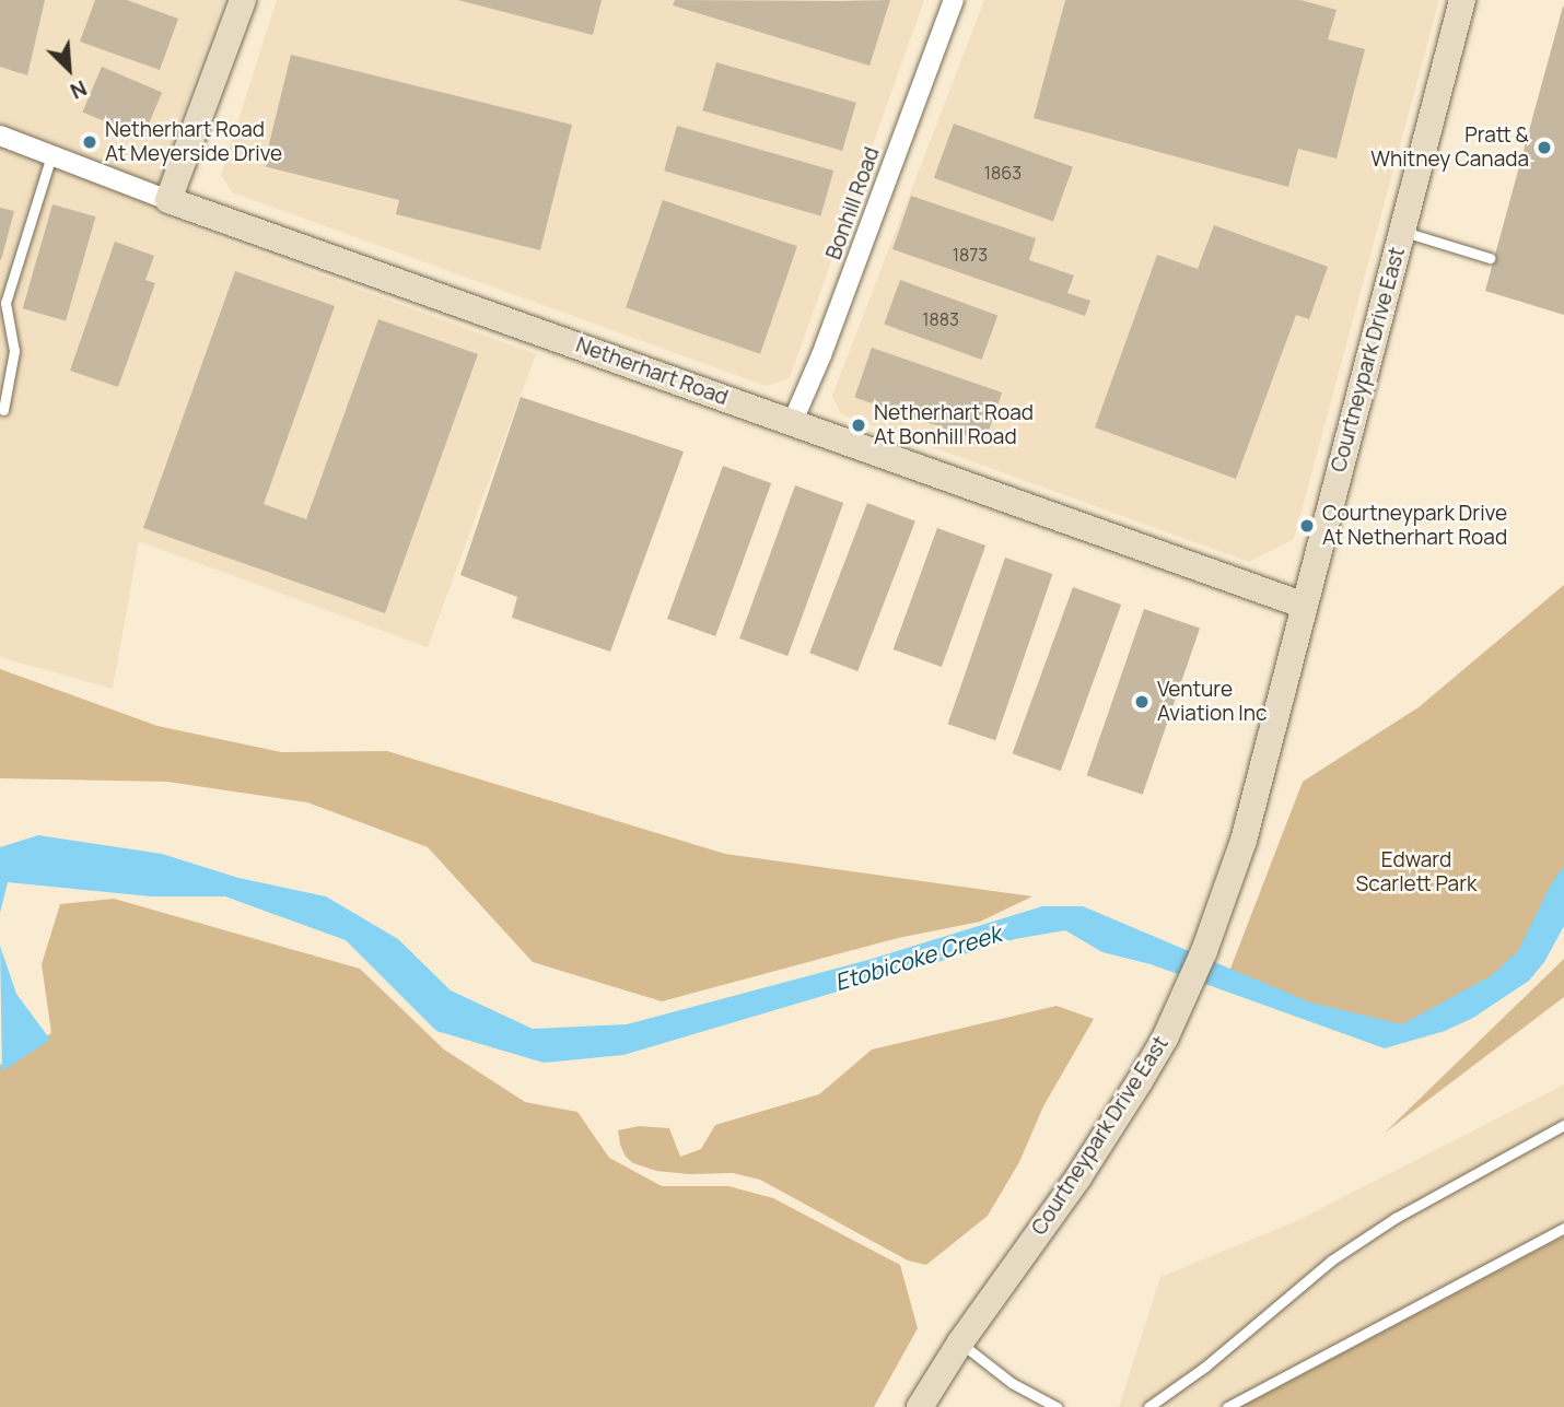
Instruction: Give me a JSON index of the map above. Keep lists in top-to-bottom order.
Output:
{
  "streets": {
    "street": ["Bonhill Road", "Courtneypark Drive East", "Netherhart Road"]
  },
  "crossings": [
    ["Bonhill Road", "Netherhart Road"],
    ["Courtneypark Drive East", "Netherhart Road"]
  ],
  "water": ["Etobicoke Creek"],
  "parks": ["Edward Scarlett Park"],
  "places": [
    "Netherhart Road At Meyerside Drive",
    "Pratt & Whitney Canada",
    "Netherhart Road At Bonhill Road",
    "Courtneypark Drive At Netherhart Road",
    "Venture Aviation Inc"
  ],
  "house_numbers": ["1863", "1873", "1883"],
  "north": "bottom right"
}
